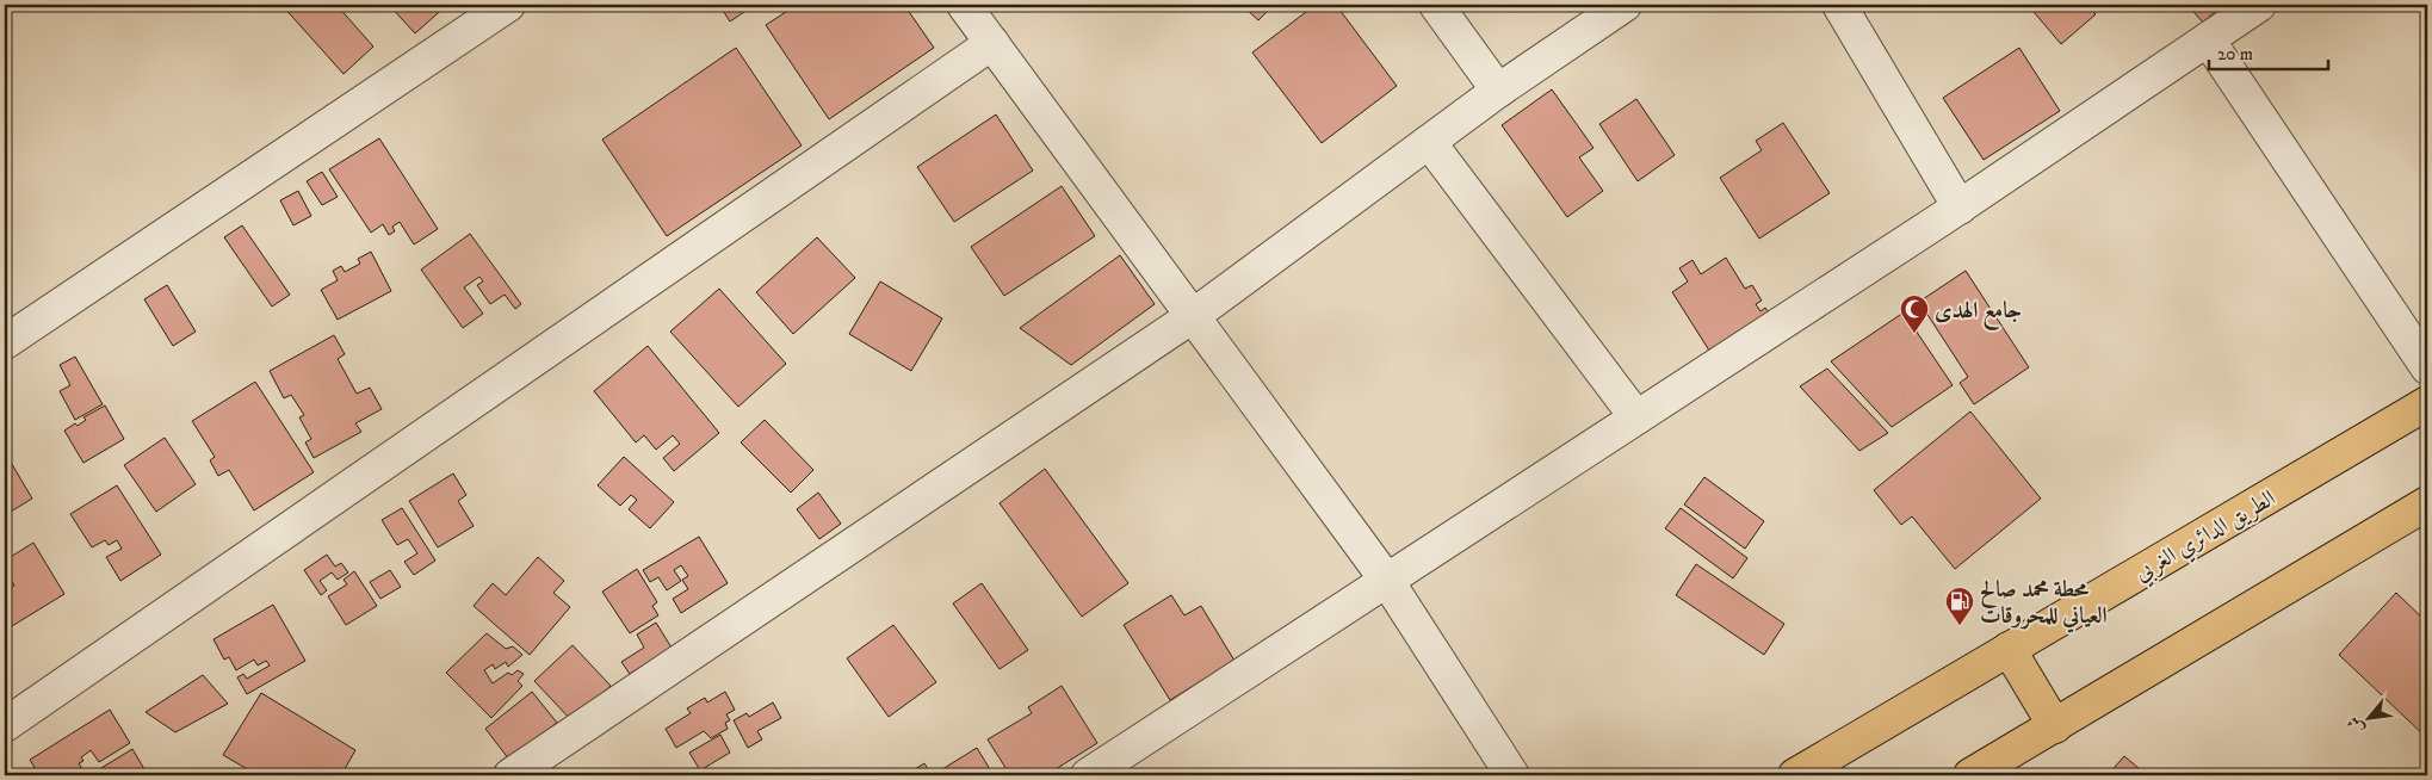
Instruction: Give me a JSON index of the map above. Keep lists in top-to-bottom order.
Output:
{
  "streets": {
    "main road": ["الطريق الدائري الغربي"]
  },
  "places": {
    "mosque": ["جامع الهدى"],
    "fuel station": ["محطة محمد صالح العياني للمحروقات"]
  },
  "scale_bar": "20 m",
  "north": "bottom left"
}
